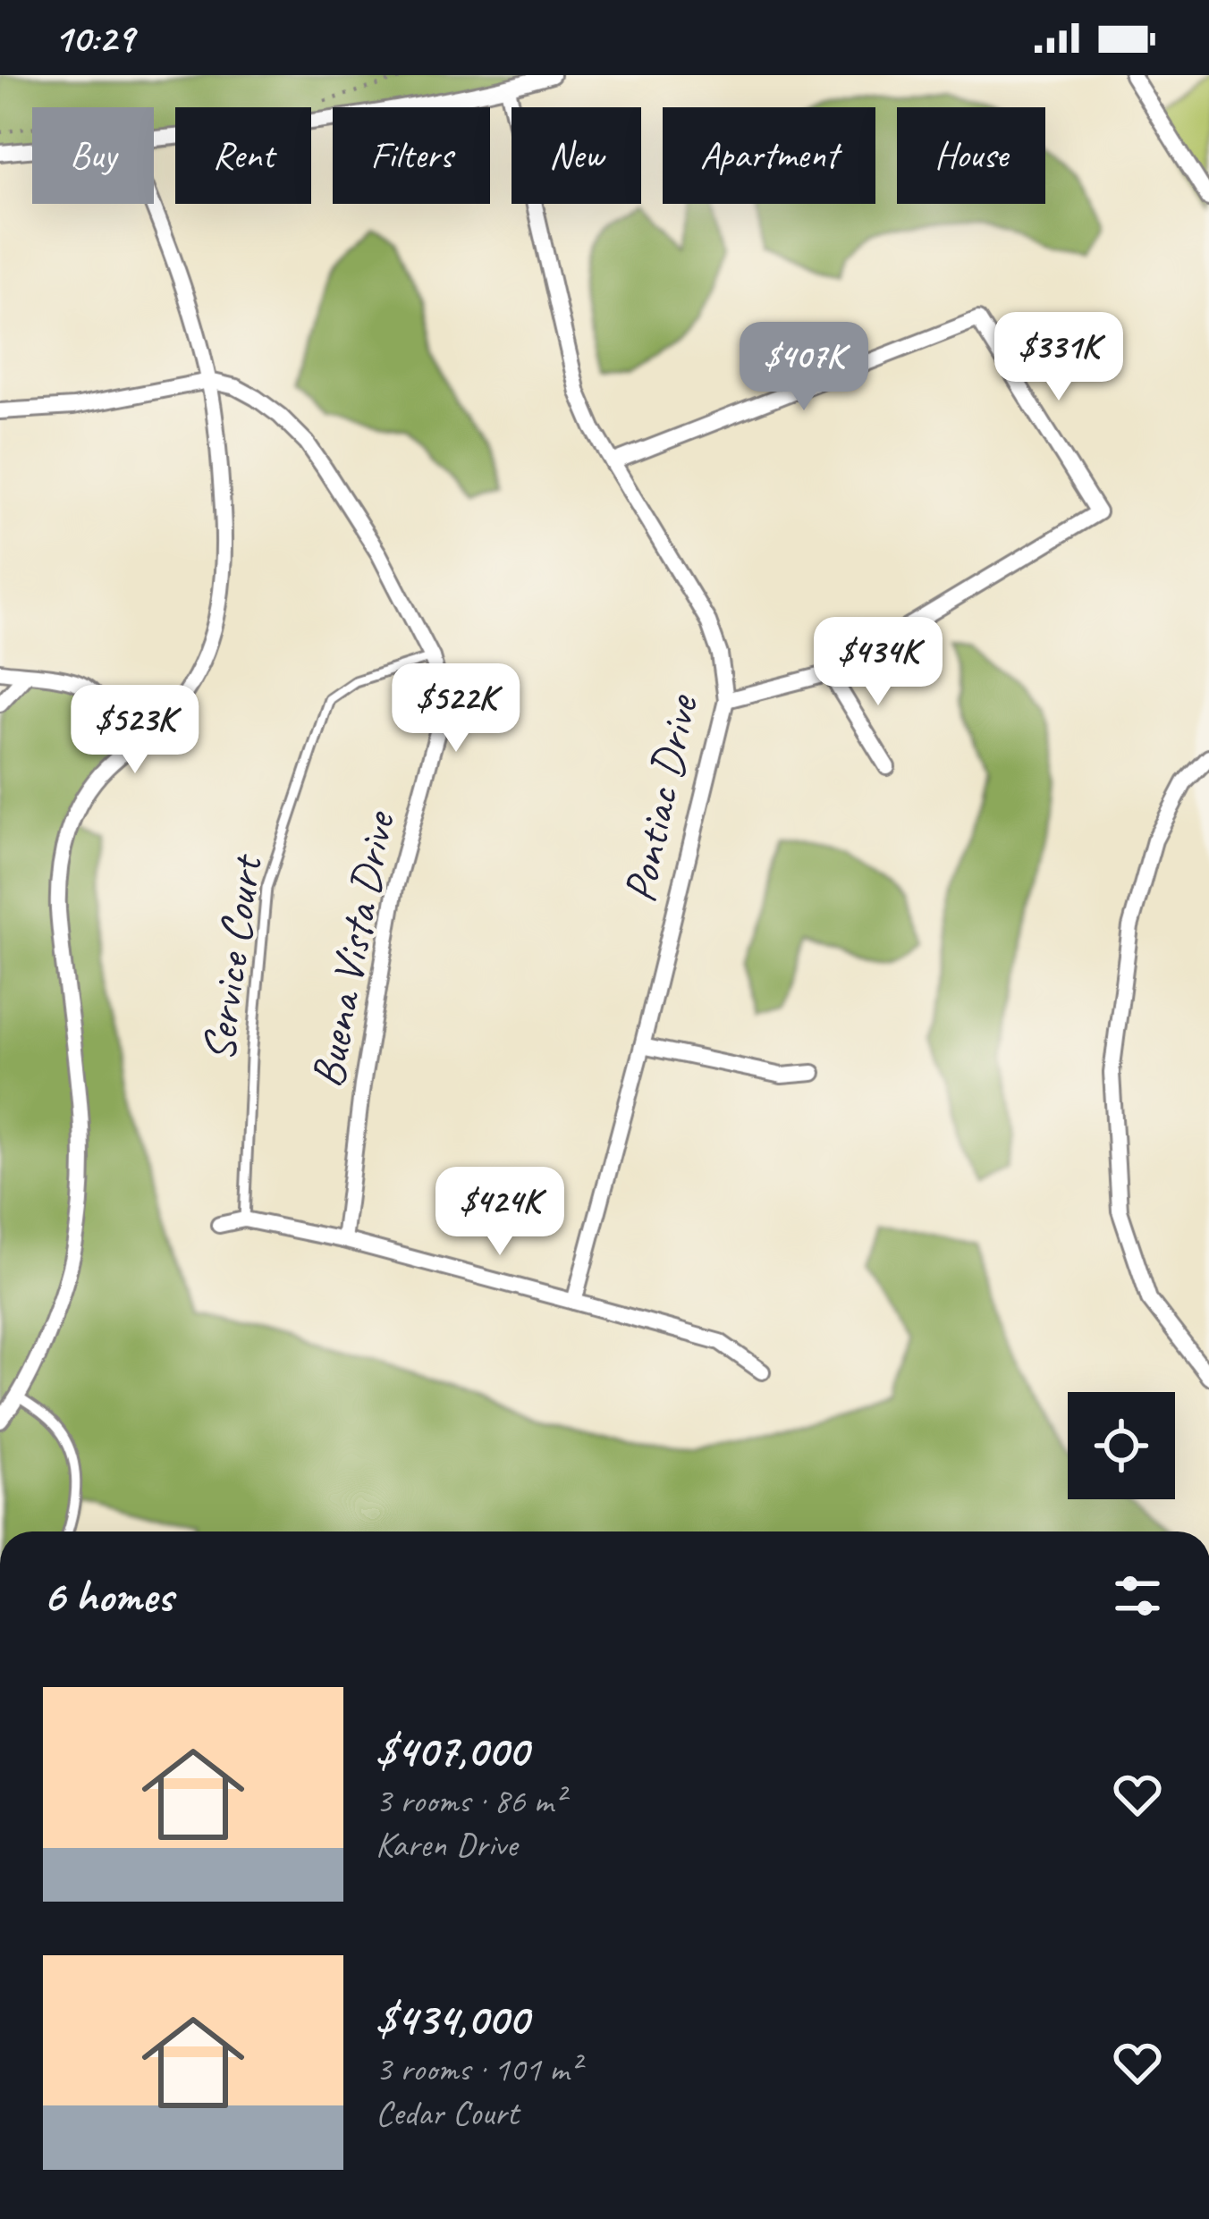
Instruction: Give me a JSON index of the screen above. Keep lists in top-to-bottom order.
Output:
{
  "streets": {
    "street": ["Pontiac Drive", "Buena Vista Drive"],
    "lane": ["Service Court"]
  },
  "crossings": [
    ["Buena Vista Drive", "Service Court"]
  ],
  "page": {
    "status": "10:29",
    "chip": [
      "Buy",
      "Rent",
      "Filters",
      "New",
      "Apartment",
      "House"
    ],
    "price": [
      "$331K",
      "$407K",
      "$434K",
      "$522K",
      "$523K",
      "$424K"
    ],
    "heading": "6 homes",
    "list": [
      {
        "name": "$407,000",
        "note": "3 rooms · 86 m² · Karen Drive"
      },
      {
        "name": "$434,000",
        "note": "3 rooms · 101 m² · Cedar Court"
      }
    ]
  }
}
